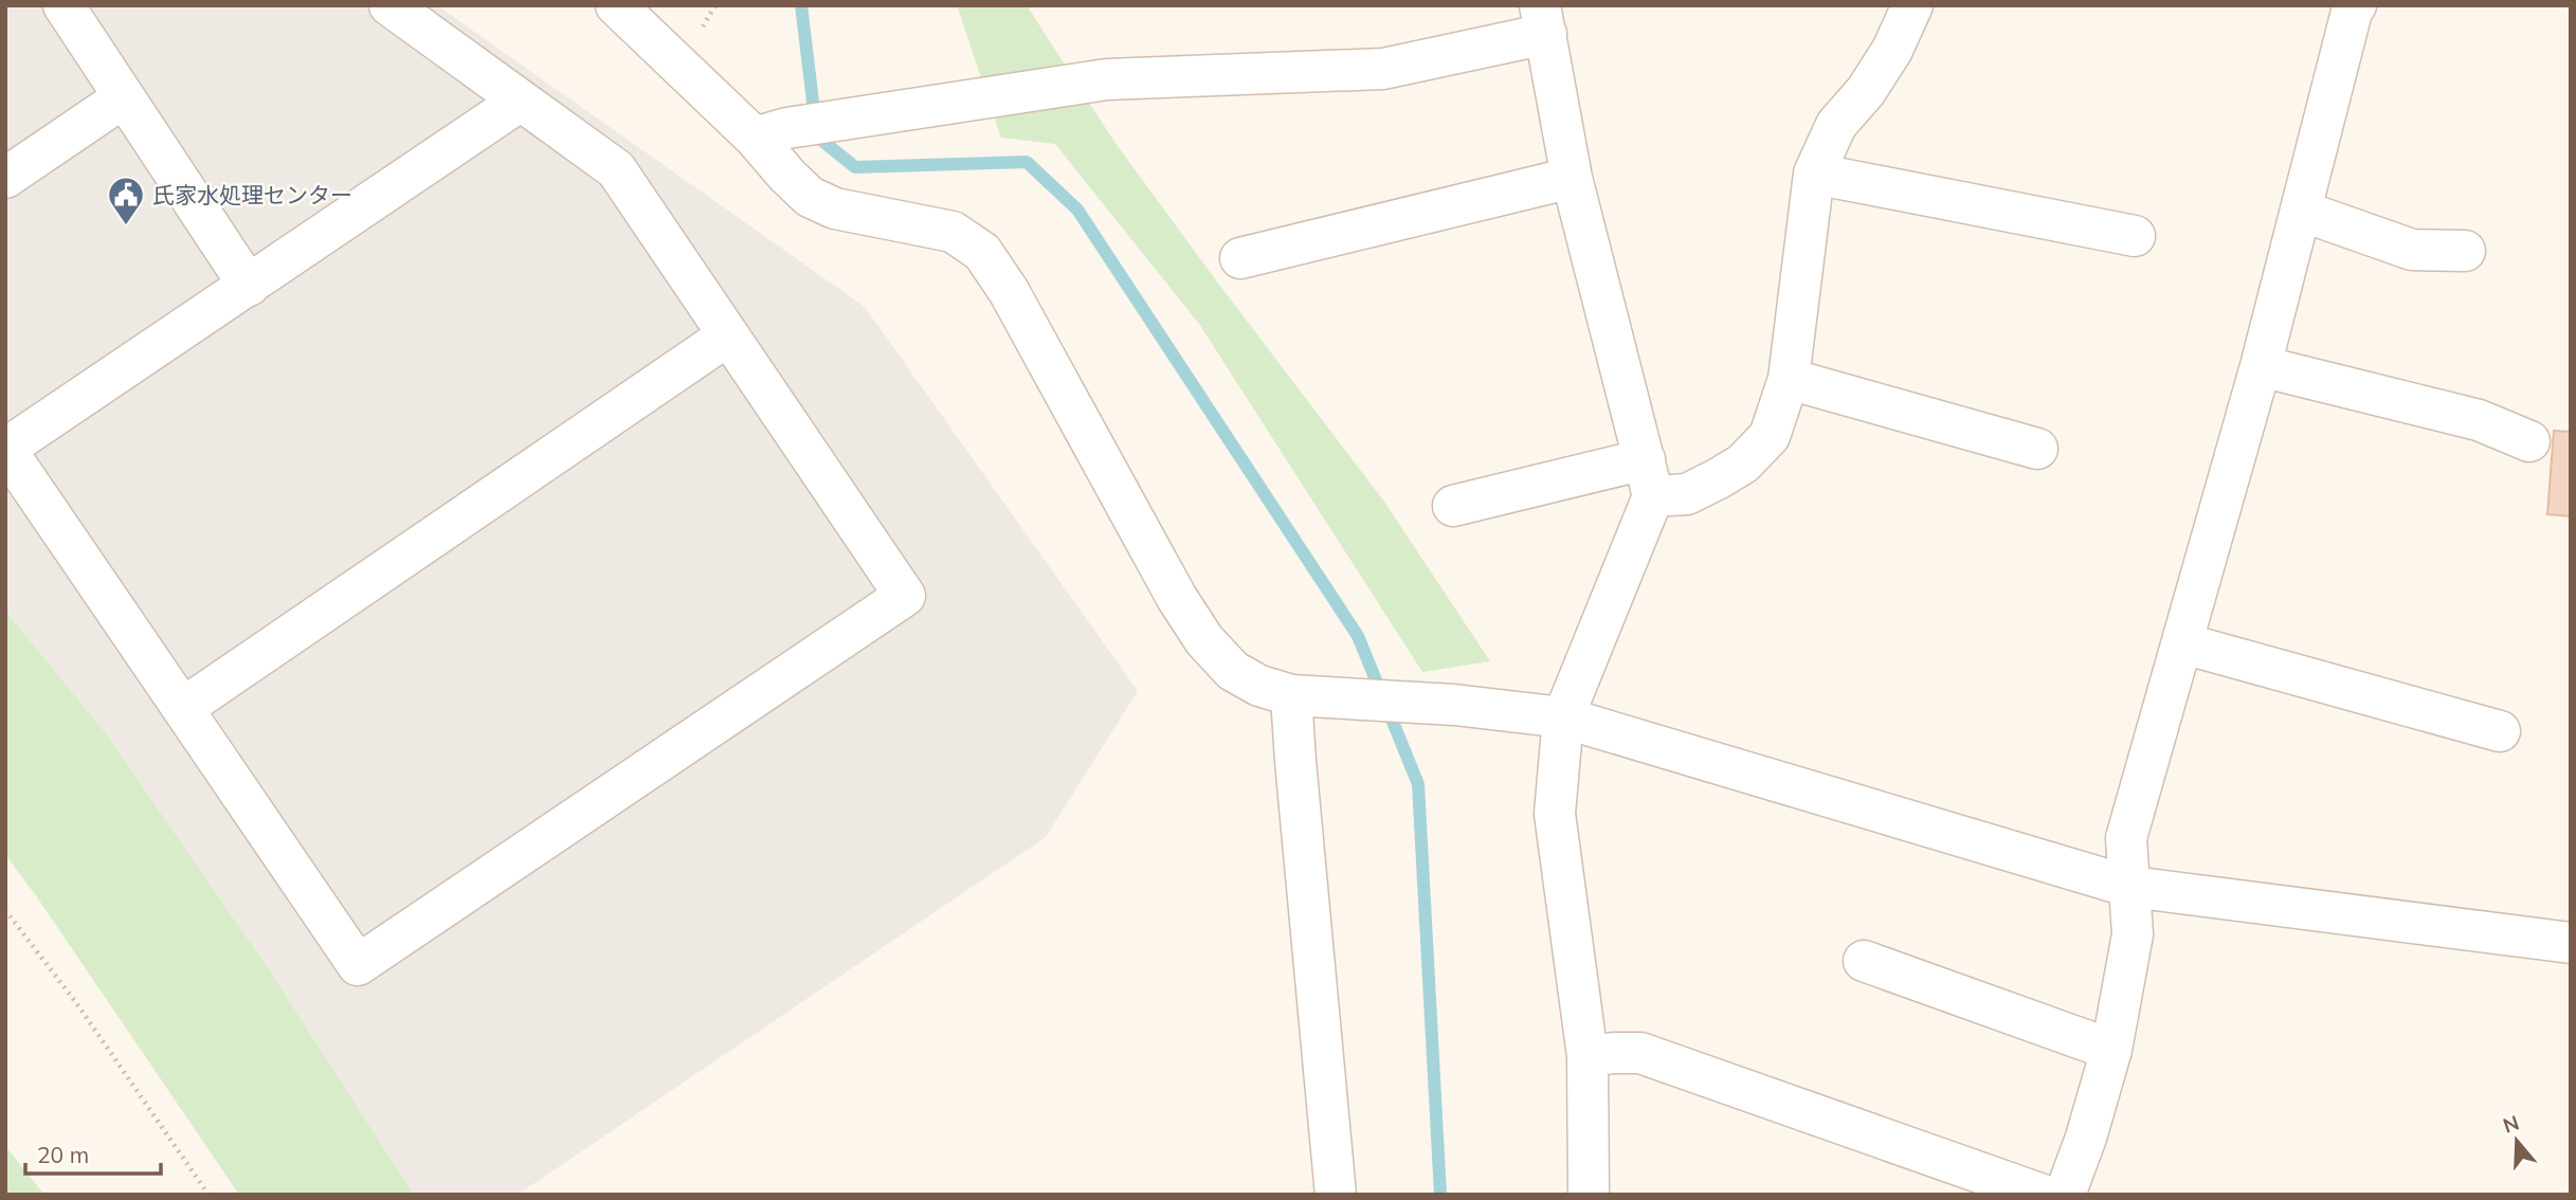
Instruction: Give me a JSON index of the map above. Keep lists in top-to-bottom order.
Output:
{
  "places": {
    "public building": ["氏家水処理センター"]
  },
  "scale_bar": "20 m",
  "north": "top"
}
